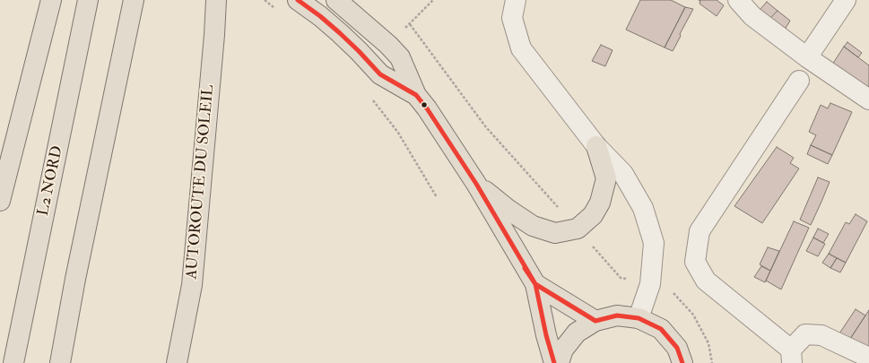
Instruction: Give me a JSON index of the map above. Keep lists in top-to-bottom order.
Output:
{
  "streets": {
    "main road": ["L2 NORD", "AUTOROUTE DU SOLEIL"]
  }
}
